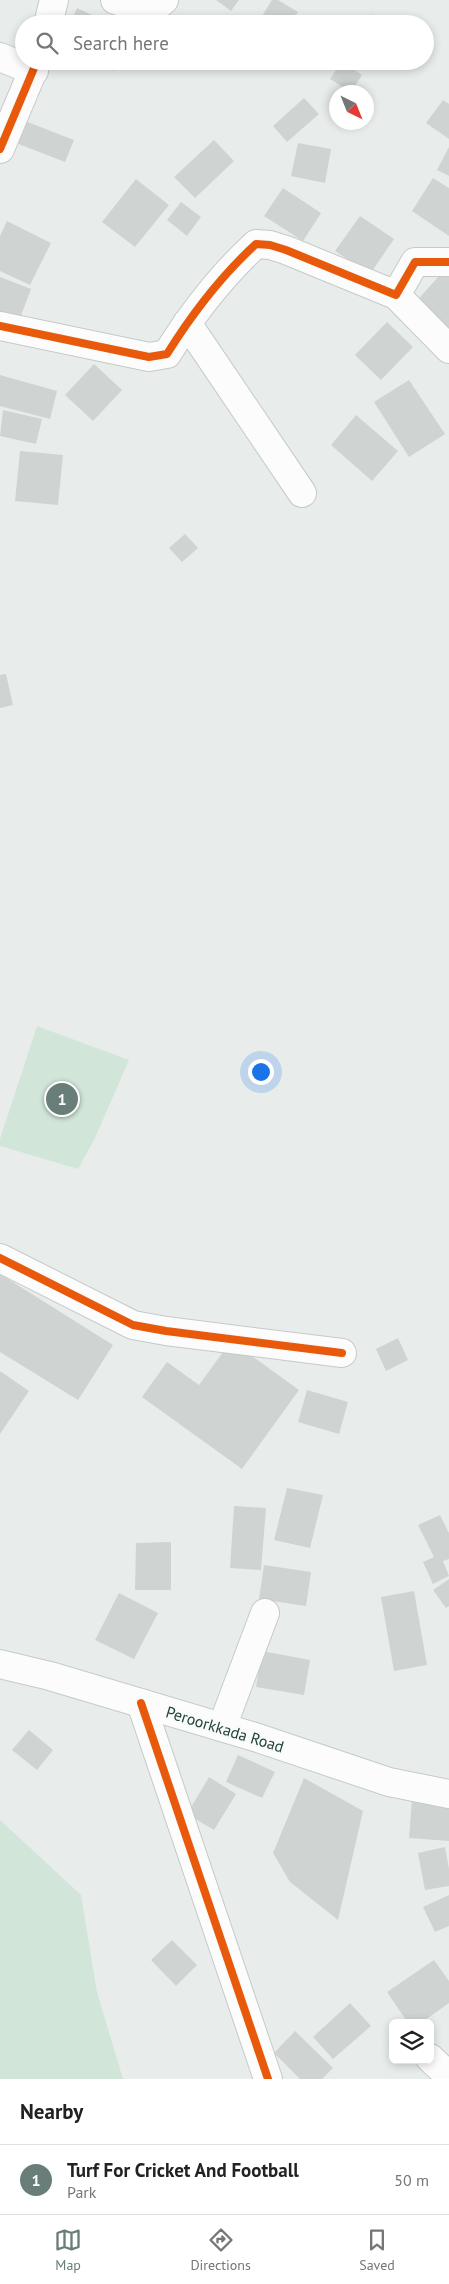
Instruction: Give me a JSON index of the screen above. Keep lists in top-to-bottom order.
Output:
{
  "streets": {
    "street": ["Peroorkkada Road"]
  },
  "north": "bottom right",
  "page": {
    "search": "Search here",
    "pins": "1",
    "heading": "Nearby",
    "list": [
      {
        "mark": "1",
        "name": "Turf For Cricket And Football",
        "note": "Park",
        "value": "50 m"
      }
    ],
    "nav": ["Map", "Directions", "Saved"]
  }
}
